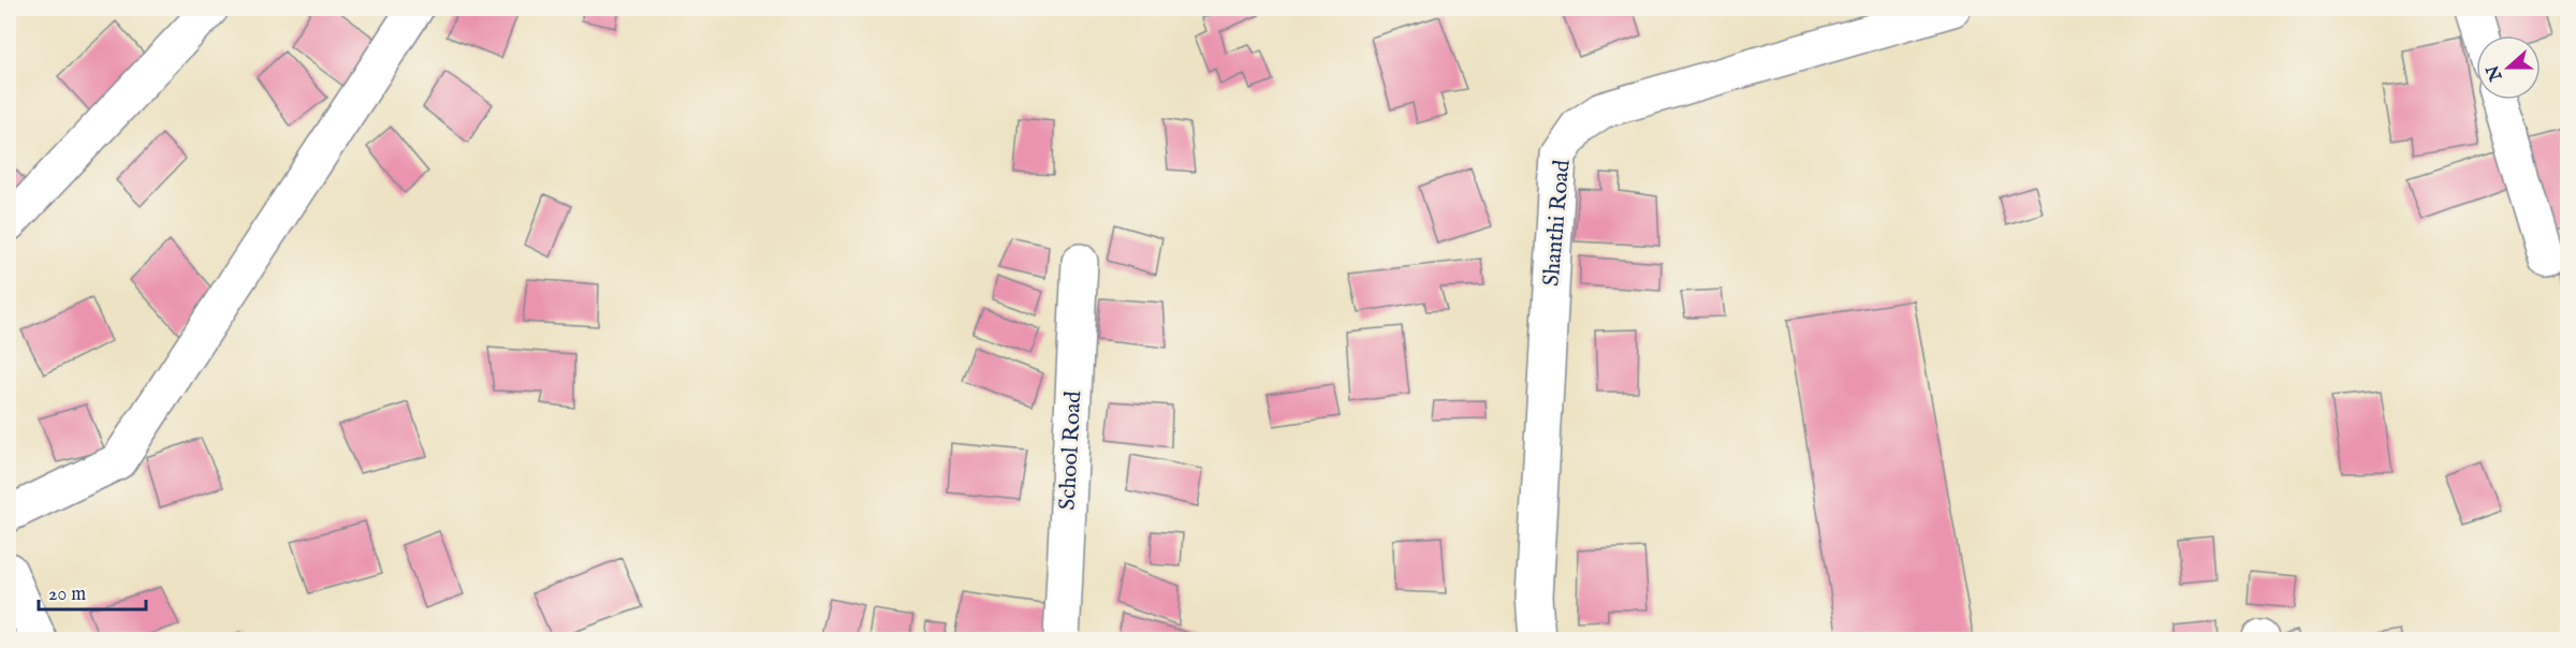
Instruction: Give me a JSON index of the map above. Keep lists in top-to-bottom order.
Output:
{
  "streets": {
    "street": ["Shanthi Road", "School Road"]
  },
  "scale_bar": "20 m",
  "north": "left"
}
